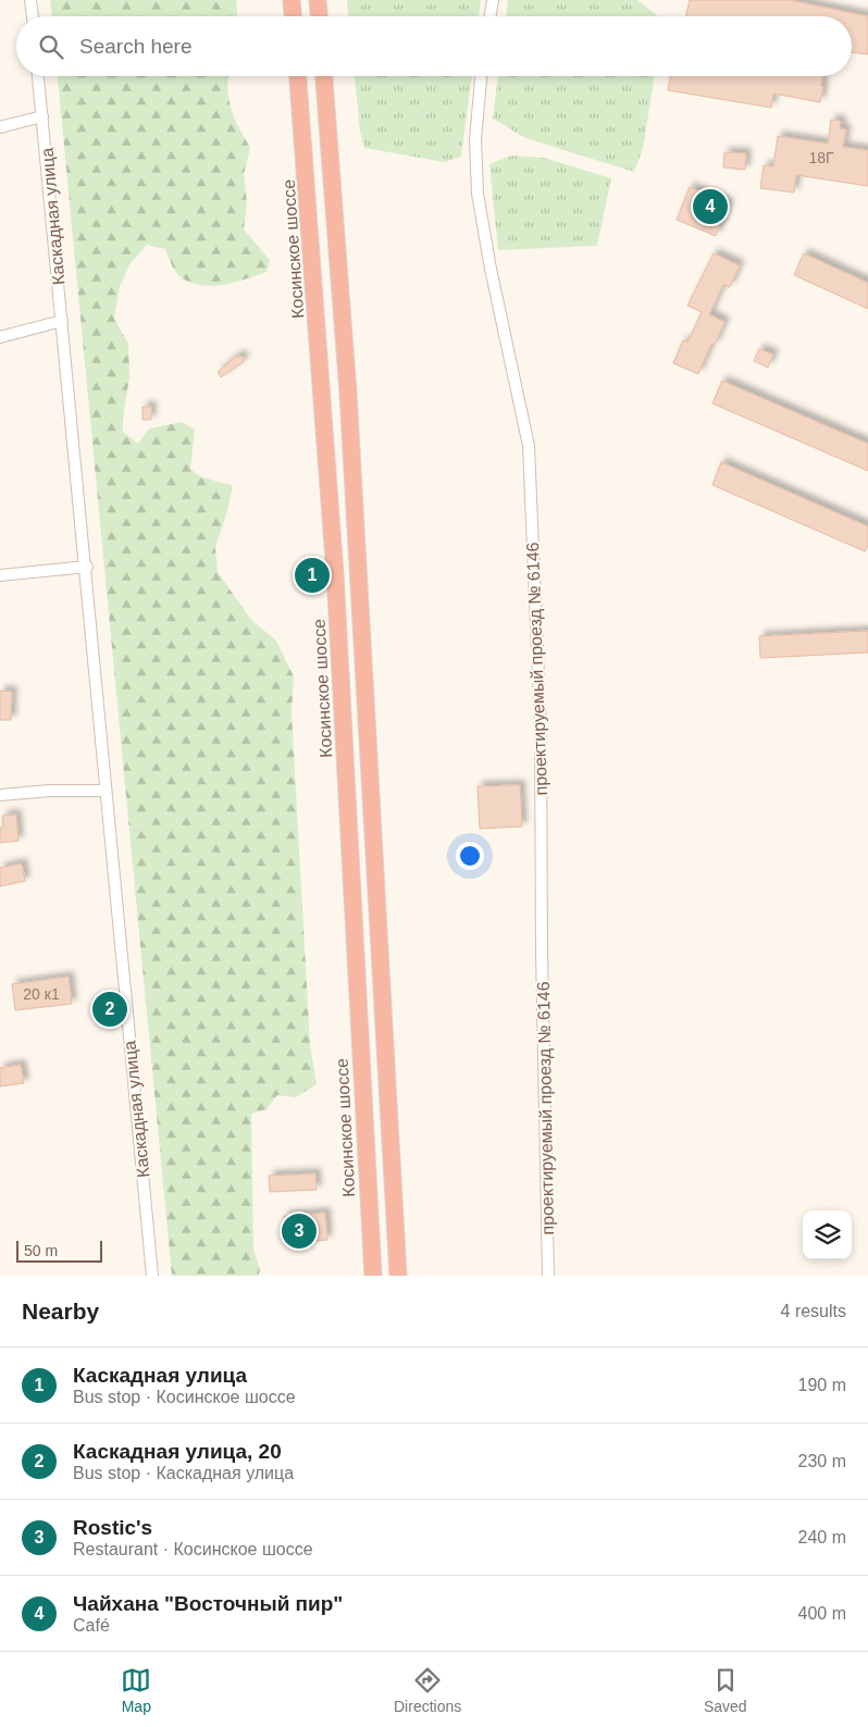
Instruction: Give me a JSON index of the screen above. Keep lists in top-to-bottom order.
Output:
{
  "streets": {
    "highway": ["Косинское шоссе"],
    "street": ["Каскадная улица", "проектируемый проезд № 6146"]
  },
  "house_numbers": ["18Г", "20 к1"],
  "scale_bar": "50 m",
  "page": {
    "search": "Search here",
    "pins": [
      "4",
      "1",
      "2",
      "3"
    ],
    "scale": "50 m",
    "heading": ["Nearby", "4 results"],
    "list": [
      {
        "mark": "1",
        "name": "Каскадная улица",
        "note": "Bus stop · Косинское шоссе",
        "value": "190 m"
      },
      {
        "mark": "2",
        "name": "Каскадная улица, 20",
        "note": "Bus stop · Каскадная улица",
        "value": "230 m"
      },
      {
        "mark": "3",
        "name": "Rostic's",
        "note": "Restaurant · Косинское шоссе",
        "value": "240 m"
      },
      {
        "mark": "4",
        "name": "Чайхана \"Восточный пир\"",
        "note": "Café",
        "value": "400 m"
      }
    ],
    "nav": ["Map", "Directions", "Saved"]
  }
}
